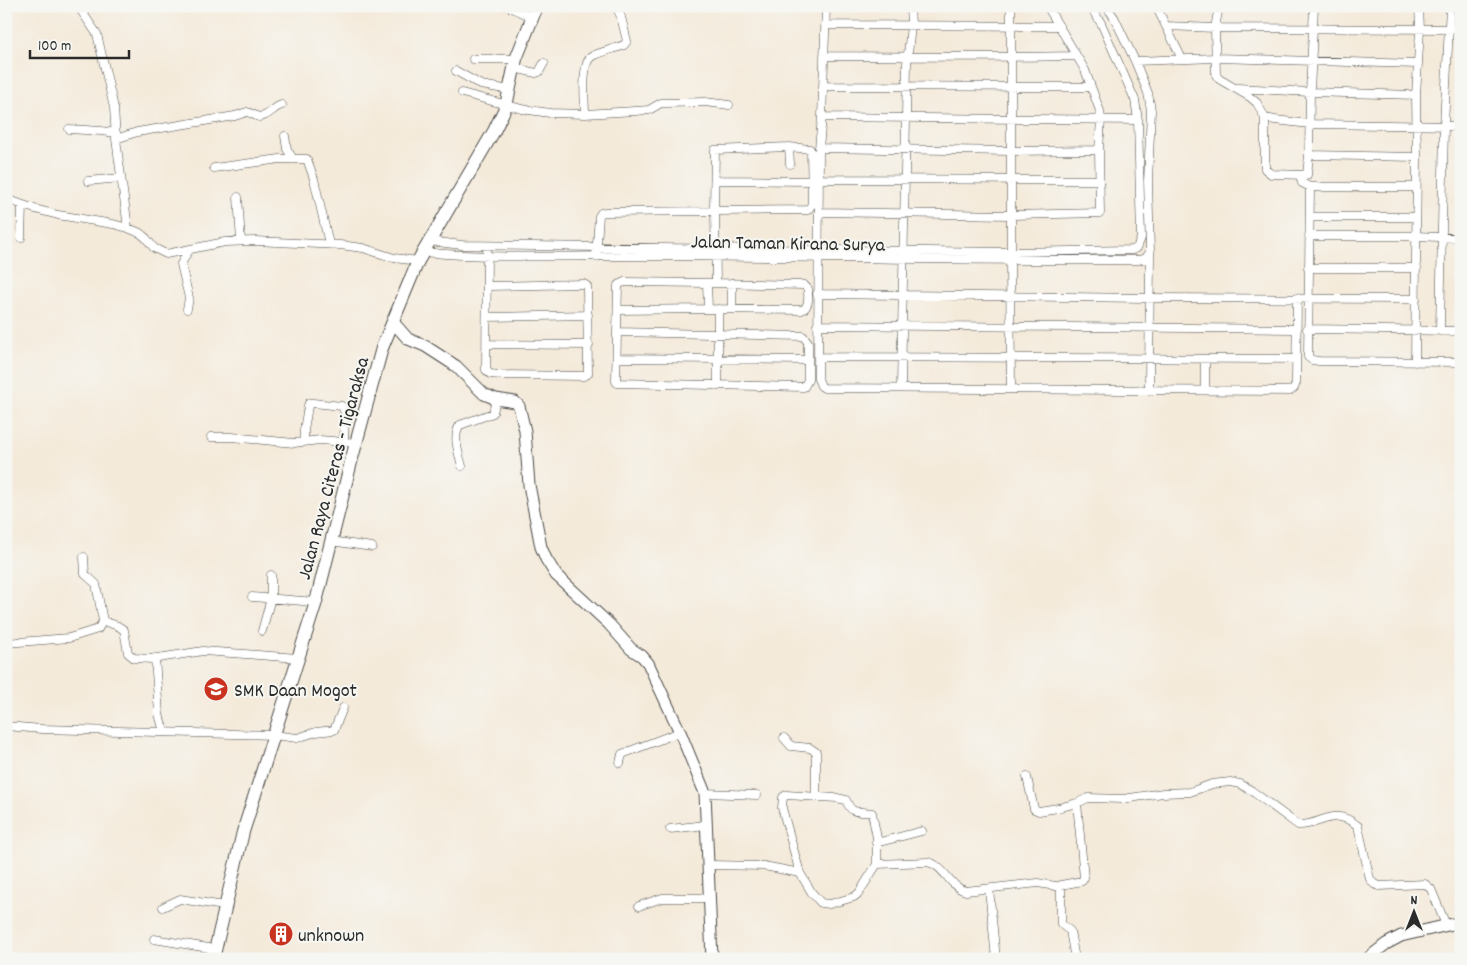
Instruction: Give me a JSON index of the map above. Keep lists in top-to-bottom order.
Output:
{
  "streets": {
    "main road": ["Jalan Raya Citeras - Tigaraksa"],
    "street": ["Jalan Taman Kirana Surya"]
  },
  "crossings": [
    ["Jalan Taman Kirana Surya", "Jalan Raya Citeras - Tigaraksa"]
  ],
  "places": {
    "school or university": ["SMK Daan Mogot"],
    "building": ["unknown"]
  },
  "scale_bar": "100 m",
  "north": "top"
}
